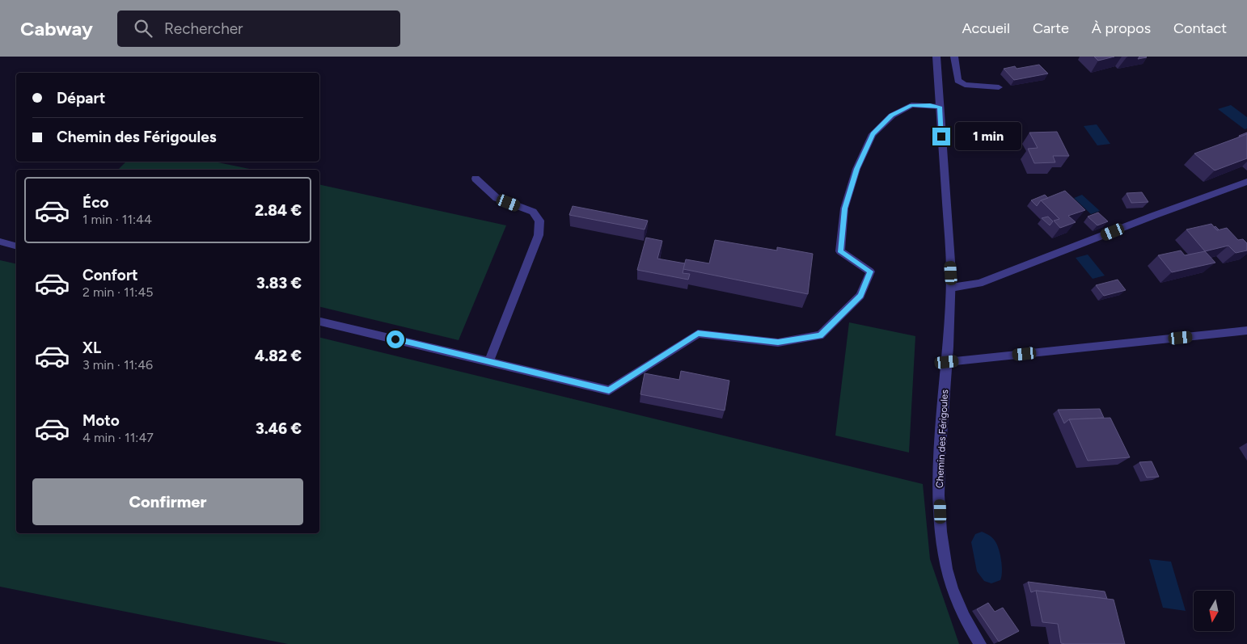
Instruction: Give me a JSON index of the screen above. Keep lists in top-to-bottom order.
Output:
{
  "streets": {
    "street": ["Chemin des Férigoules"]
  },
  "north": "bottom",
  "page": {
    "header": "Cabway",
    "search": "Rechercher",
    "nav": [
      "Accueil",
      "Carte",
      "À propos",
      "Contact"
    ],
    "banner": ["Départ", "Chemin des Férigoules"],
    "bubble": "1 min",
    "list": [
      {
        "name": "Éco",
        "note": "1 min · 11:44",
        "value": "2.84 €"
      },
      {
        "name": "Confort",
        "note": "2 min · 11:45",
        "value": "3.83 €"
      },
      {
        "name": "XL",
        "note": "3 min · 11:46",
        "value": "4.82 €"
      },
      {
        "name": "Moto",
        "note": "4 min · 11:47",
        "value": "3.46 €"
      }
    ],
    "buttons": "Confirmer"
  }
}
